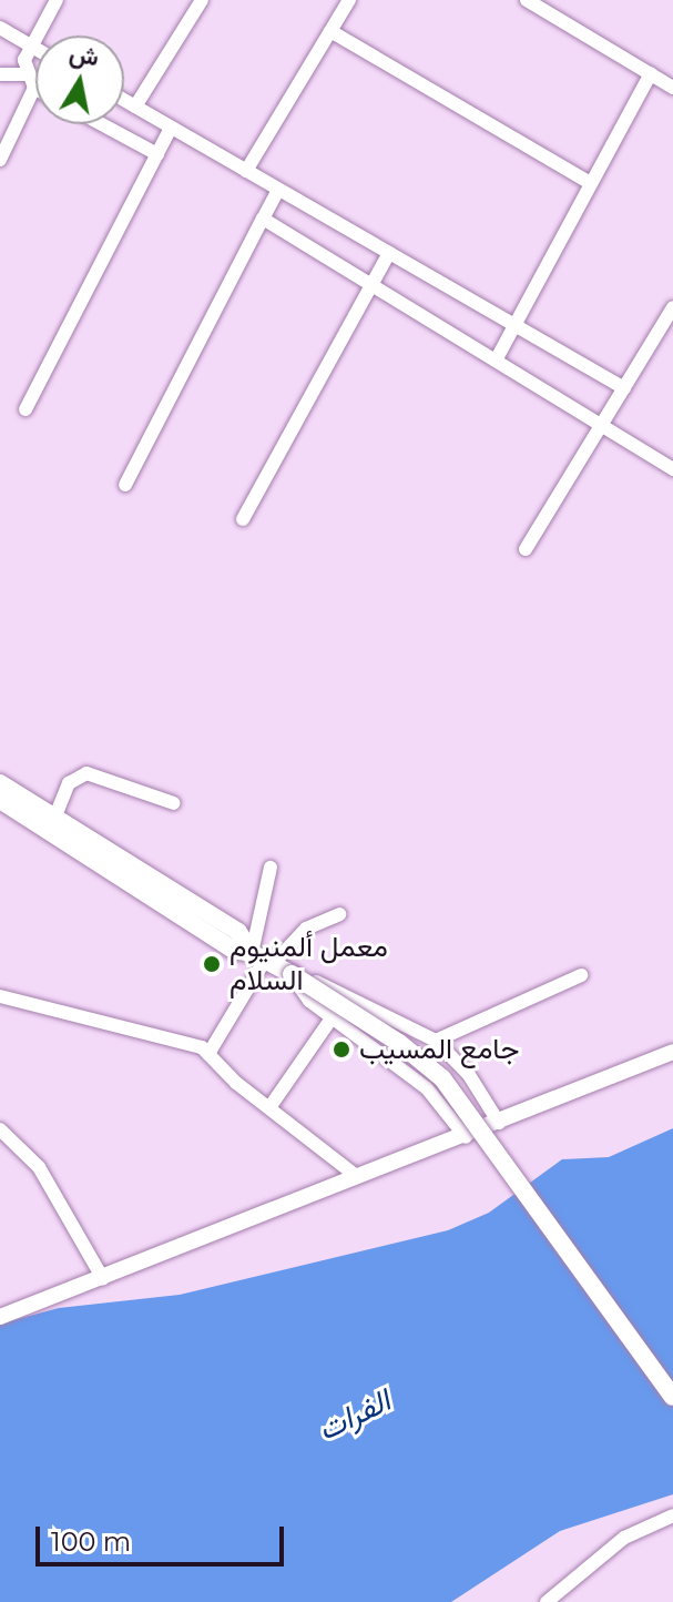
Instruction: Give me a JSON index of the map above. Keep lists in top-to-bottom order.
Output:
{
  "water": ["الفرات"],
  "places": ["معمل ألمنيوم السلام", "جامع المسيب"],
  "scale_bar": "100 m",
  "north": "top"
}
